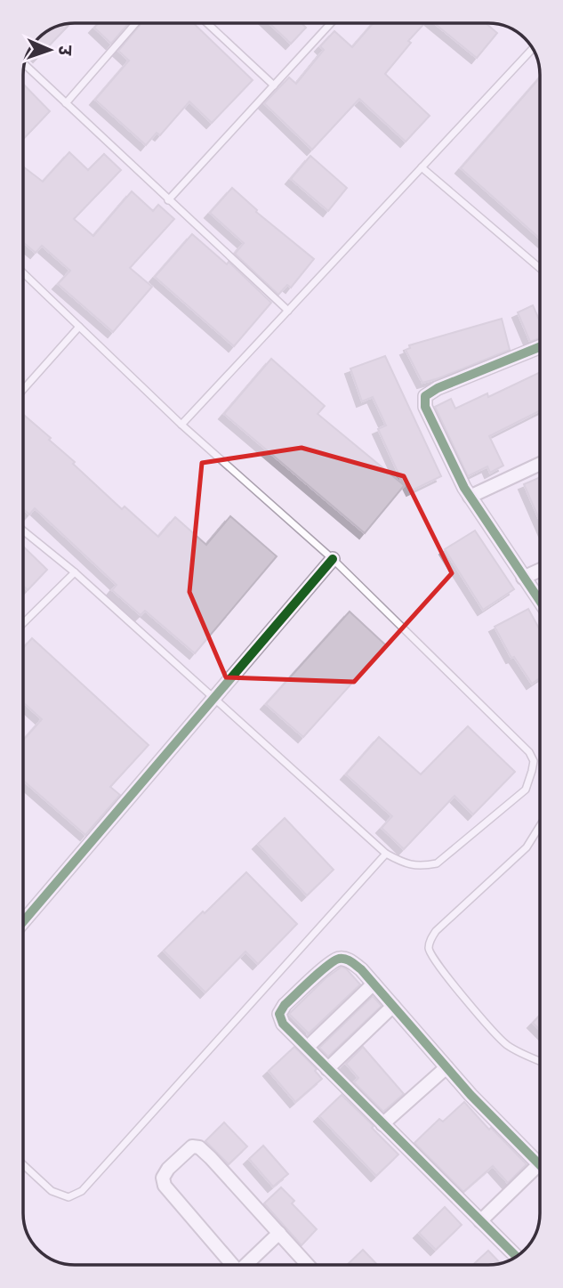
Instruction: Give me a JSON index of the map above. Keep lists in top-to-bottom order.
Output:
{
  "north": "right"
}
